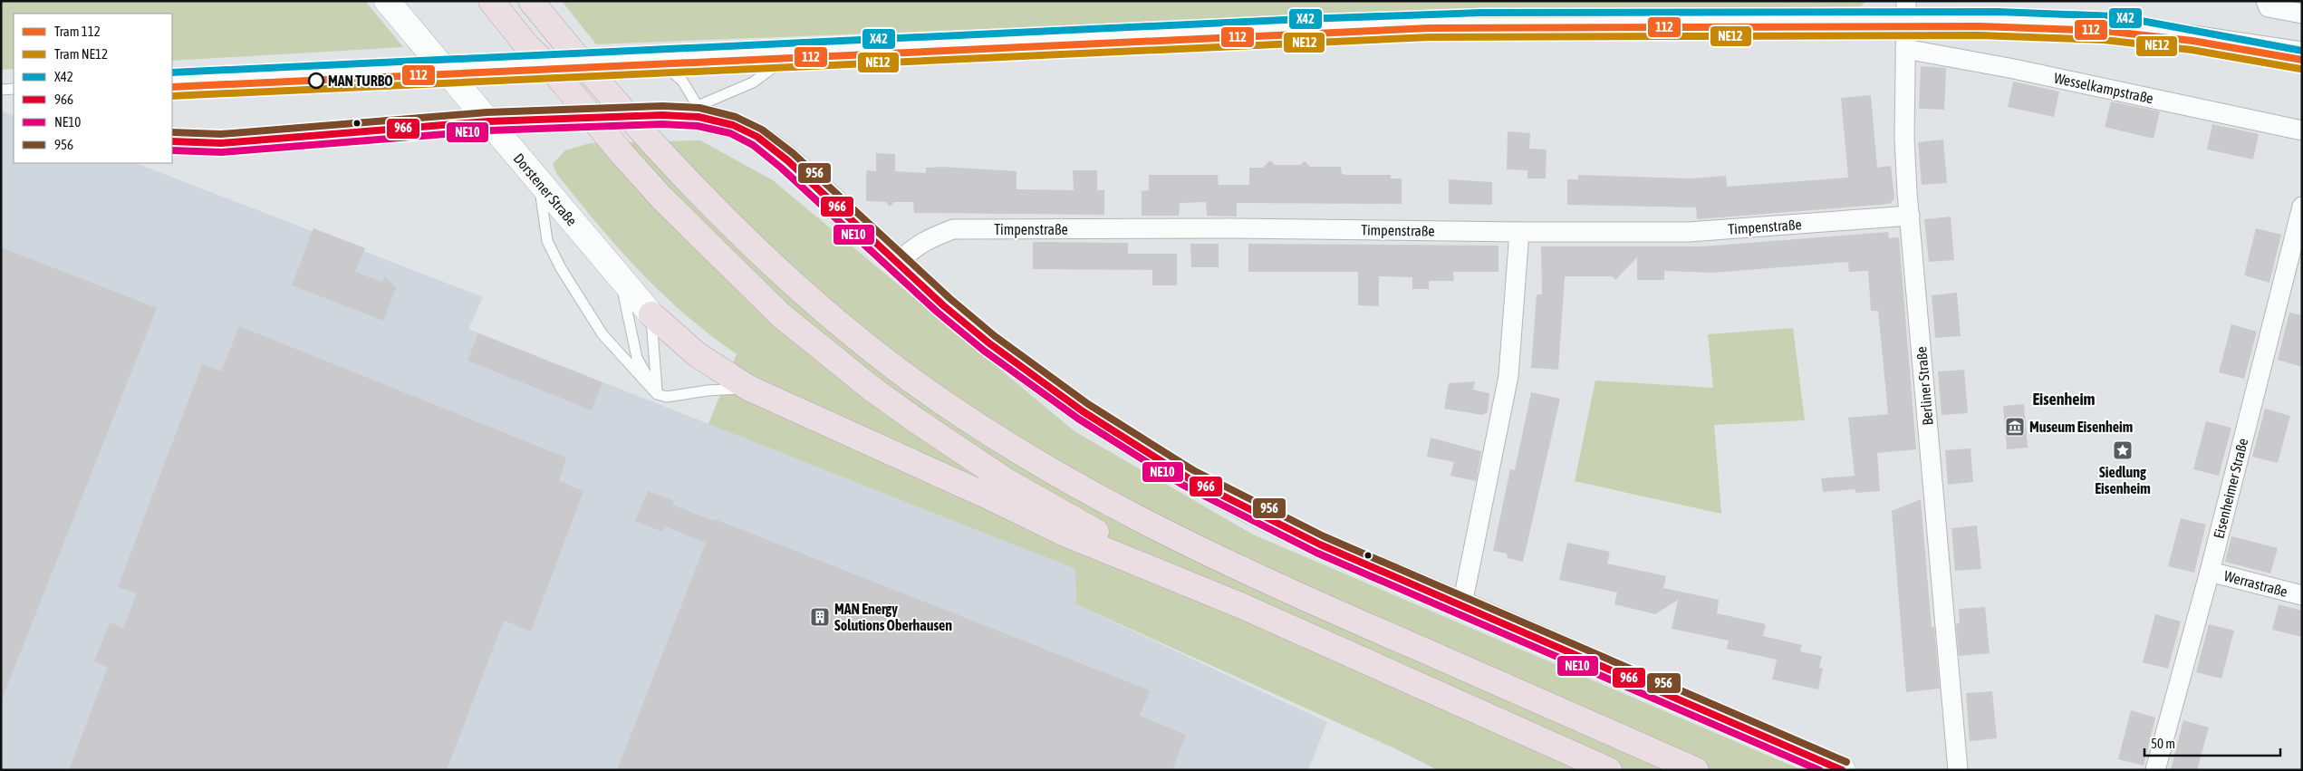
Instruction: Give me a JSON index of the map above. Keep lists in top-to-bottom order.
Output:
{
  "streets": {
    "street": [
      "Wesselkampstraße",
      "Dorstener Straße",
      "Timpenstraße",
      "Berliner Straße",
      "Eisenheimer Straße",
      "Werrastraße"
    ]
  },
  "crossings": [
    ["Wesselkampstraße", "Berliner Straße"],
    ["Timpenstraße", "Berliner Straße"],
    ["Eisenheimer Straße", "Werrastraße"]
  ],
  "districts": ["Eisenheim"],
  "places": {
    "other": ["MAN TURBO"],
    "museum": ["Museum Eisenheim"],
    "place": ["Siedlung Eisenheim"],
    "building": ["MAN Energy Solutions Oberhausen"]
  },
  "lines": [
    "transit line X42",
    "tram line 112",
    "tram line NE12",
    "transit line 956",
    "transit line 966",
    "transit line NE10"
  ],
  "legend": [
    "Tram 112",
    "Tram NE12",
    "X42",
    "966",
    "NE10",
    "956"
  ],
  "scale_bar": "50 m"
}
